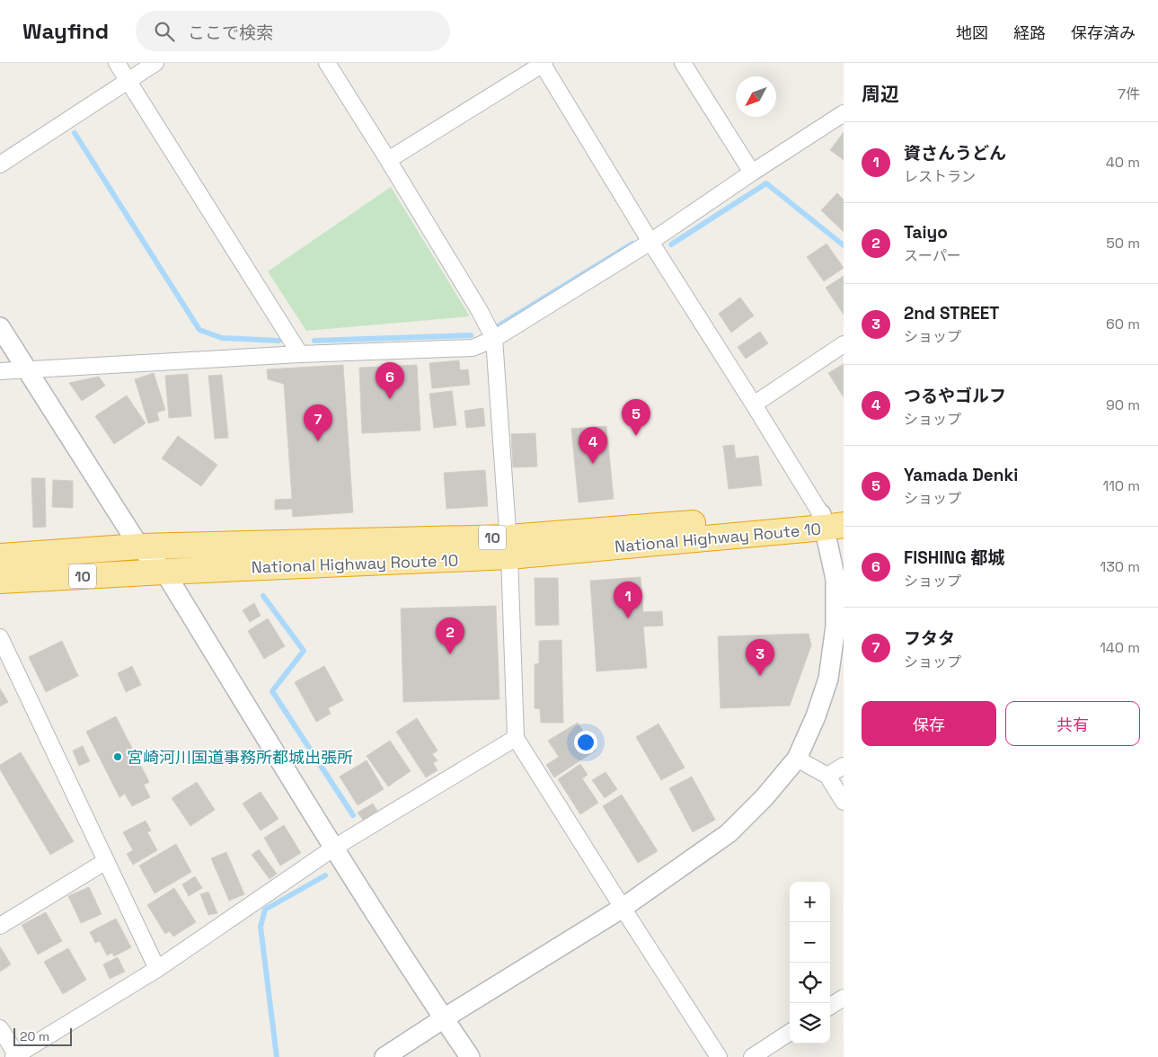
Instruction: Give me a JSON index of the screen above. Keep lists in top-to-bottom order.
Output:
{
  "streets": {
    "highway": ["10", "National Highway Route 10"]
  },
  "places": ["宮崎河川国道事務所都城出張所"],
  "scale_bar": "20 m",
  "north": "bottom left",
  "page": {
    "header": "Wayfind",
    "search": "ここで検索",
    "nav": ["地図", "経路", "保存済み"],
    "heading": ["周辺", "7件"],
    "list": [
      {
        "mark": "1",
        "name": "資さんうどん",
        "note": "レストラン",
        "value": "40 m"
      },
      {
        "mark": "2",
        "name": "Taiyo",
        "note": "スーパー",
        "value": "50 m"
      },
      {
        "mark": "3",
        "name": "2nd STREET",
        "note": "ショップ",
        "value": "60 m"
      },
      {
        "mark": "4",
        "name": "つるやゴルフ",
        "note": "ショップ",
        "value": "90 m"
      },
      {
        "mark": "5",
        "name": "Yamada Denki",
        "note": "ショップ",
        "value": "110 m"
      },
      {
        "mark": "6",
        "name": "FISHING 都城",
        "note": "ショップ",
        "value": "130 m"
      },
      {
        "mark": "7",
        "name": "フタタ",
        "note": "ショップ",
        "value": "140 m"
      }
    ],
    "pins": [
      "6",
      "5",
      "7",
      "4",
      "1",
      "2",
      "3"
    ],
    "buttons": ["保存", "共有"],
    "map_buttons": ["+", "−"],
    "scale": "20 m"
  }
}
